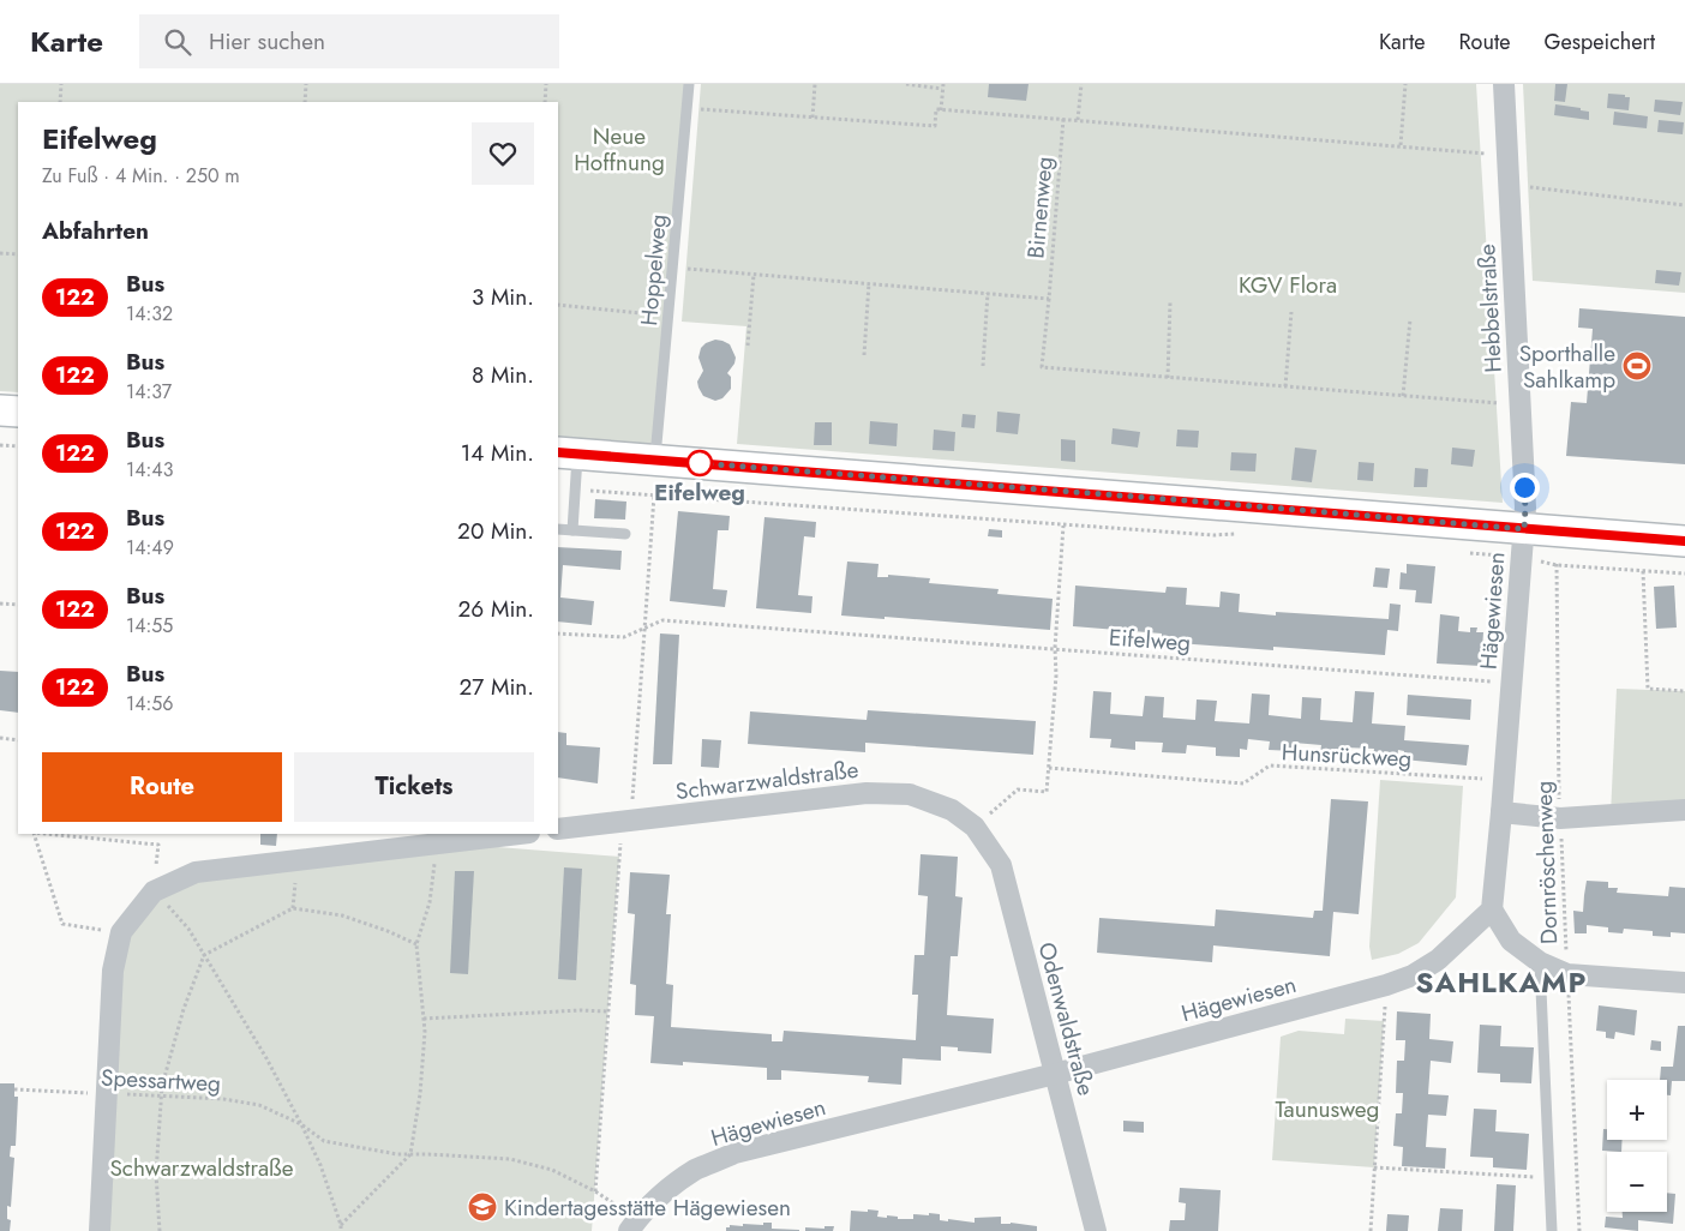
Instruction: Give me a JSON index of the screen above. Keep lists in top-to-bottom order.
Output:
{
  "streets": {
    "street": [
      "Hebbelstraße",
      "Hägewiesen",
      "Schwarzwaldstraße",
      "Odenwaldstraße"
    ],
    "lane": ["Hoppelweg"],
    "path": [
      "Birnenweg",
      "Eifelweg",
      "Hunsrückweg",
      "Dornröschenweg",
      "Spessartweg"
    ]
  },
  "crossings": [
    ["Birnenweg", "Hebbelstraße"],
    ["Hebbelstraße", "Hägewiesen"],
    ["Hägewiesen", "Eifelweg"],
    ["Hägewiesen", "Hunsrückweg"],
    ["Hägewiesen", "Odenwaldstraße"],
    ["Hägewiesen", "Spessartweg"],
    ["Schwarzwaldstraße", "Odenwaldstraße"]
  ],
  "districts": ["SAHLKAMP"],
  "parks": [
    "Neue Hoffnung",
    "KGV Flora",
    "Taunusweg",
    "Schwarzwaldstraße"
  ],
  "places": {
    "sports": ["Sporthalle Sahlkamp"],
    "other": ["Eifelweg"],
    "school or university": ["Kindertagesstätte Hägewiesen"]
  },
  "lines": ["bus line 122"],
  "page": {
    "header": "Karte",
    "search": "Hier suchen",
    "nav": ["Karte", "Route", "Gespeichert"],
    "heading": [
      ["Eifelweg", "Zu Fuß · 4 Min. · 250 m"],
      "Abfahrten"
    ],
    "list": [
      {
        "mark": "122",
        "name": "Bus",
        "note": "14:32",
        "value": "3 Min."
      },
      {
        "mark": "122",
        "name": "Bus",
        "note": "14:37",
        "value": "8 Min."
      },
      {
        "mark": "122",
        "name": "Bus",
        "note": "14:43",
        "value": "14 Min."
      },
      {
        "mark": "122",
        "name": "Bus",
        "note": "14:49",
        "value": "20 Min."
      },
      {
        "mark": "122",
        "name": "Bus",
        "note": "14:55",
        "value": "26 Min."
      },
      {
        "mark": "122",
        "name": "Bus",
        "note": "14:56",
        "value": "27 Min."
      }
    ],
    "buttons": ["Route", "Tickets"],
    "map_buttons": ["+", "−"]
  }
}
